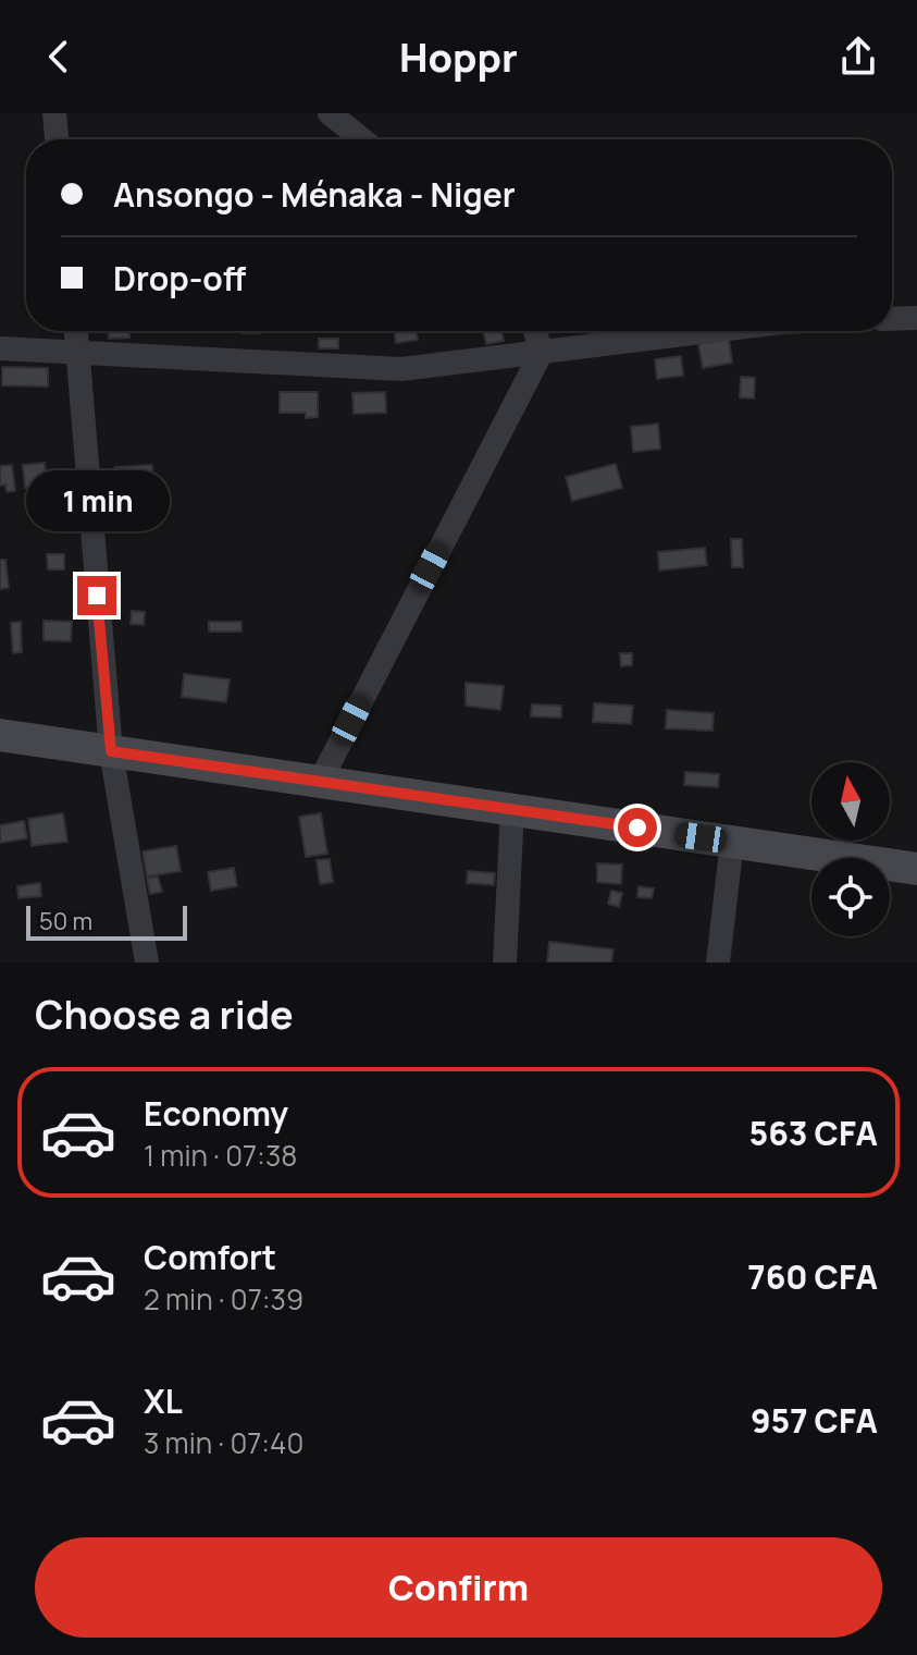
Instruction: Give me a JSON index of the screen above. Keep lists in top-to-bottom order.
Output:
{
  "scale_bar": "50 m",
  "north": "top",
  "page": {
    "header": "Hoppr",
    "banner": ["Ansongo - Ménaka - Niger", "Drop-off"],
    "bubble": "1 min",
    "scale": "50 m",
    "heading": "Choose a ride",
    "list": [
      {
        "name": "Economy",
        "note": "1 min · 07:38",
        "value": "563 CFA"
      },
      {
        "name": "Comfort",
        "note": "2 min · 07:39",
        "value": "760 CFA"
      },
      {
        "name": "XL",
        "note": "3 min · 07:40",
        "value": "957 CFA"
      }
    ],
    "buttons": "Confirm"
  }
}
